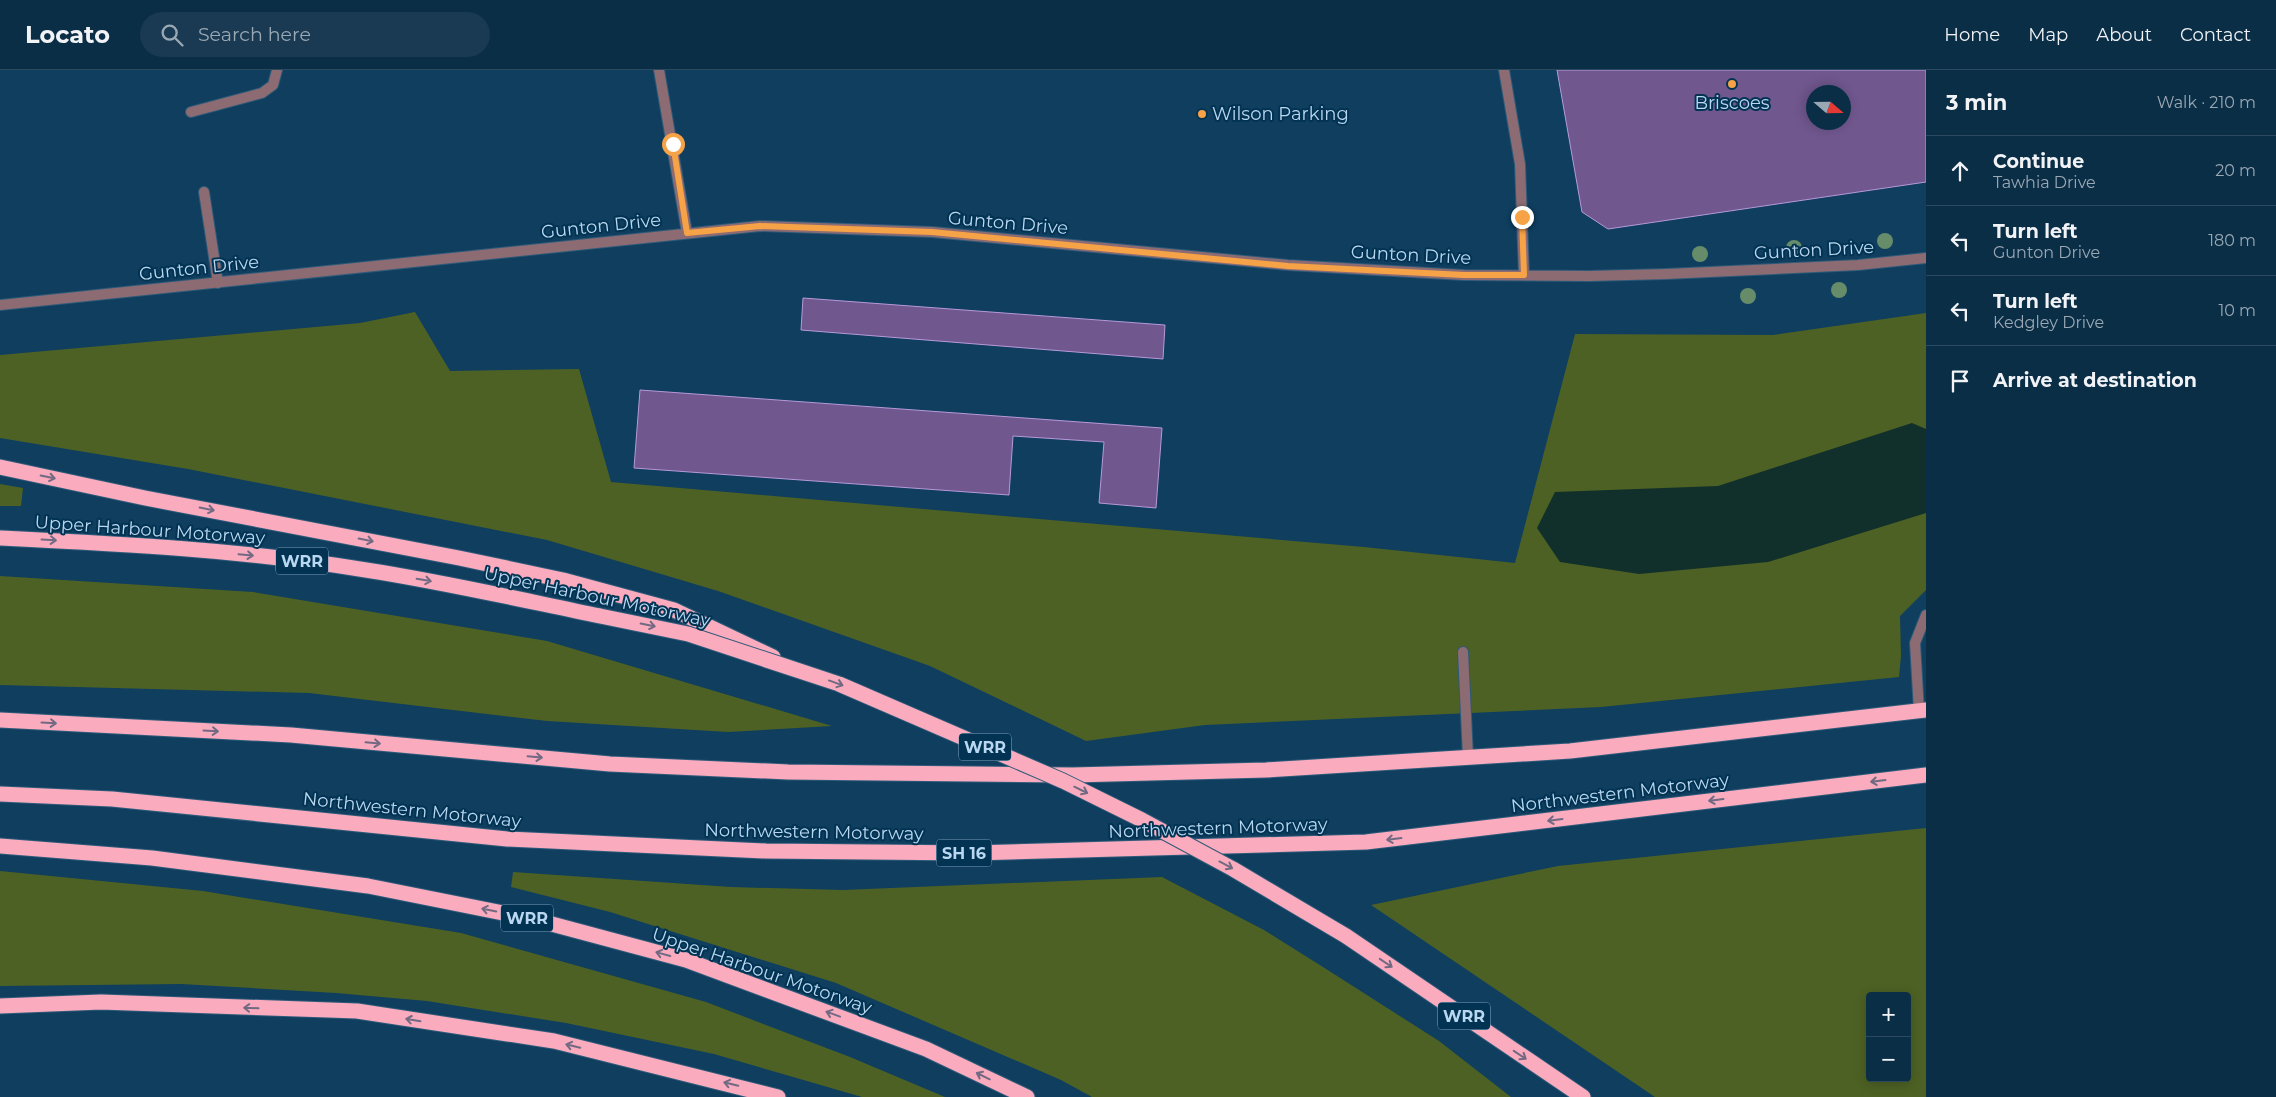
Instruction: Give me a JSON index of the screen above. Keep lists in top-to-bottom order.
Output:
{
  "streets": {
    "highway": [
      "Upper Harbour Motorway",
      "WRR",
      "Northwestern Motorway",
      "SH 16"
    ],
    "street": ["Gunton Drive"]
  },
  "places": ["Briscoes", "Wilson Parking"],
  "north": "right",
  "page": {
    "header": "Locato",
    "search": "Search here",
    "nav": [
      "Home",
      "Map",
      "About",
      "Contact"
    ],
    "heading": ["3 min", "Walk · 210 m"],
    "list": [
      ["Continue", "Tawhia Drive", "20 m"],
      ["Turn left", "Gunton Drive", "180 m"],
      ["Turn left", "Kedgley Drive", "10 m"],
      "Arrive at destination"
    ],
    "map_buttons": ["+", "−"]
  }
}
